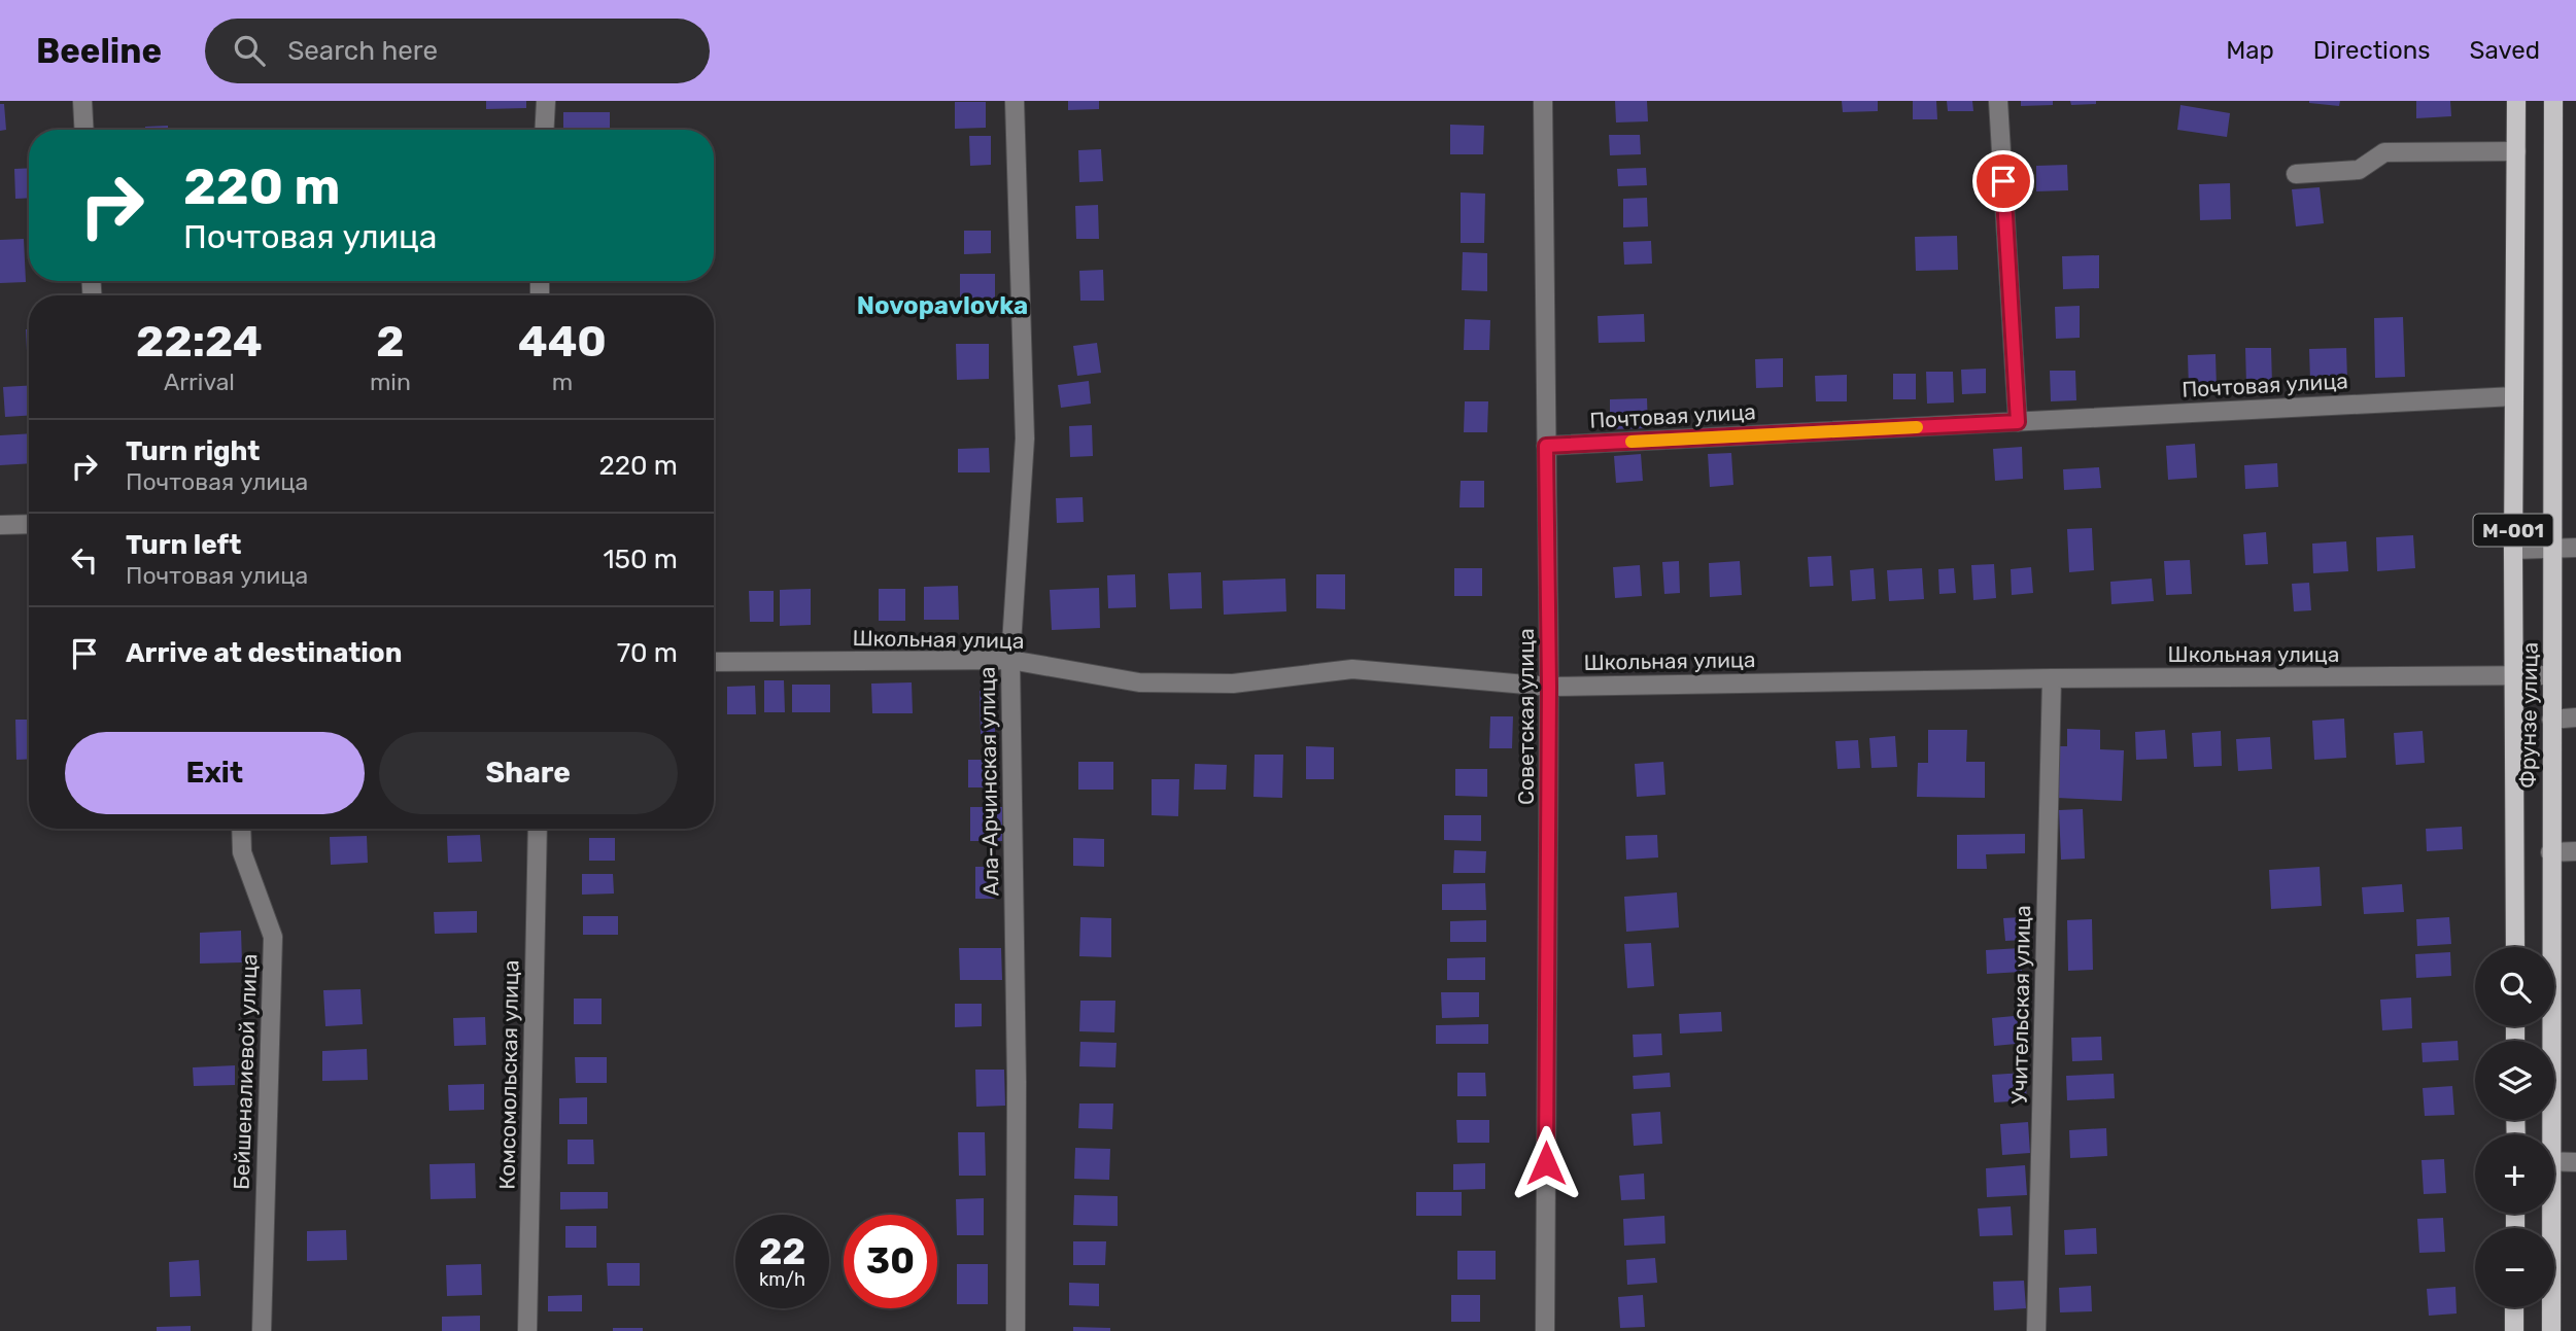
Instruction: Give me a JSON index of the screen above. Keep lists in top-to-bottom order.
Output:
{
  "streets": {
    "main road": ["M-001", "Фрунзе улица"],
    "street": [
      "Почтовая улица",
      "Школьная улица",
      "Советская улица",
      "Ала-Арчинская улица",
      "Учительская улица",
      "Бейшеналиевой улица",
      "Комсомольская улица"
    ]
  },
  "crossings": [
    ["Почтовая улица", "Фрунзе улица"],
    ["Почтовая улица", "Советская улица"],
    ["Школьная улица", "Фрунзе улица"],
    ["Школьная улица", "Советская улица"],
    ["Школьная улица", "Ала-Арчинская улица"],
    ["Школьная улица", "Учительская улица"]
  ],
  "districts": ["Novopavlovka"],
  "page": {
    "header": "Beeline",
    "search": "Search here",
    "nav": ["Map", "Directions", "Saved"],
    "turn": ["220 m", "Почтовая улица"],
    "eta": [
      "22:24",
      "Arrival",
      "2",
      "min",
      "440",
      "m"
    ],
    "list": [
      {
        "name": "Turn right",
        "note": "Почтовая улица",
        "value": "220 m"
      },
      {
        "name": "Turn left",
        "note": "Почтовая улица",
        "value": "150 m"
      },
      {
        "name": "Arrive at destination",
        "value": "70 m"
      }
    ],
    "buttons": ["Exit", "Share"],
    "map_buttons": ["+", "−"],
    "speed": "22 km/h",
    "limit": "30"
  }
}
